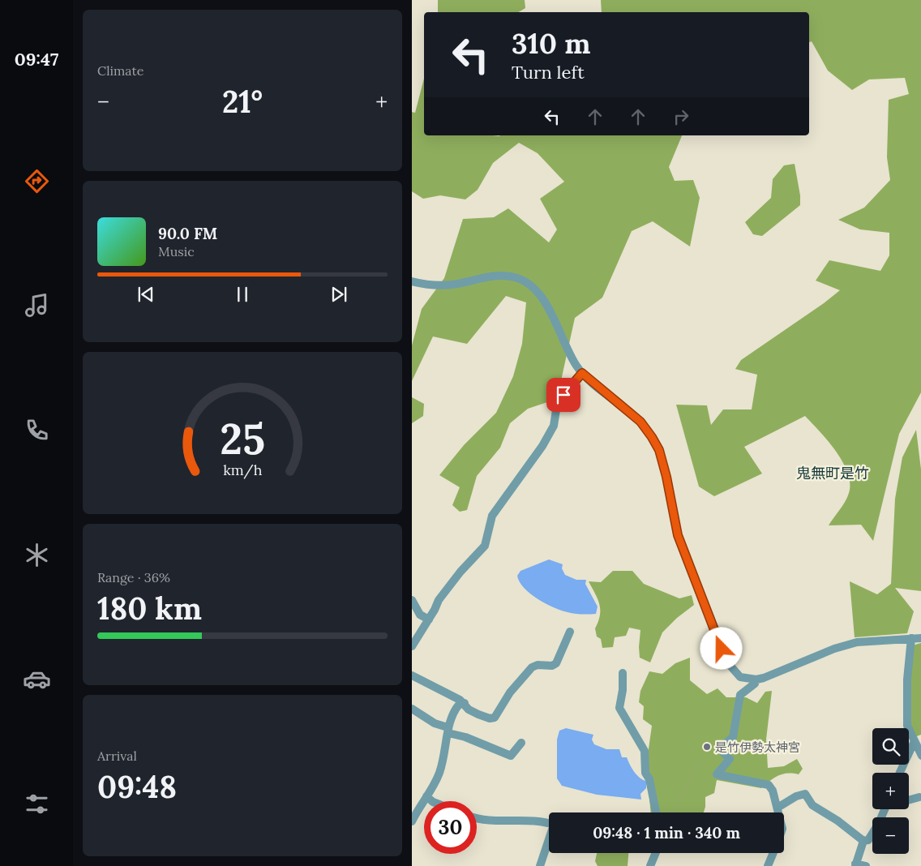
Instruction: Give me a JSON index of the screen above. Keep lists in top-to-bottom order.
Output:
{
  "districts": ["鬼無町是竹"],
  "places": ["是竹伊勢太神宮"],
  "page": {
    "tabs": "09:47",
    "tile": [
      "Climate",
      ["Range · 36%", "180 km"],
      ["Arrival", "09:48"]
    ],
    "turn": ["310 m", "Turn left"],
    "heat": ["−", "21°", "+"],
    "song": ["90.0 FM", "Music"],
    "map_buttons": ["+", "−"],
    "limit": "30",
    "trip": "09:48 · 1 min · 340 m",
    "gauge": ["25", "km/h"]
  }
}
